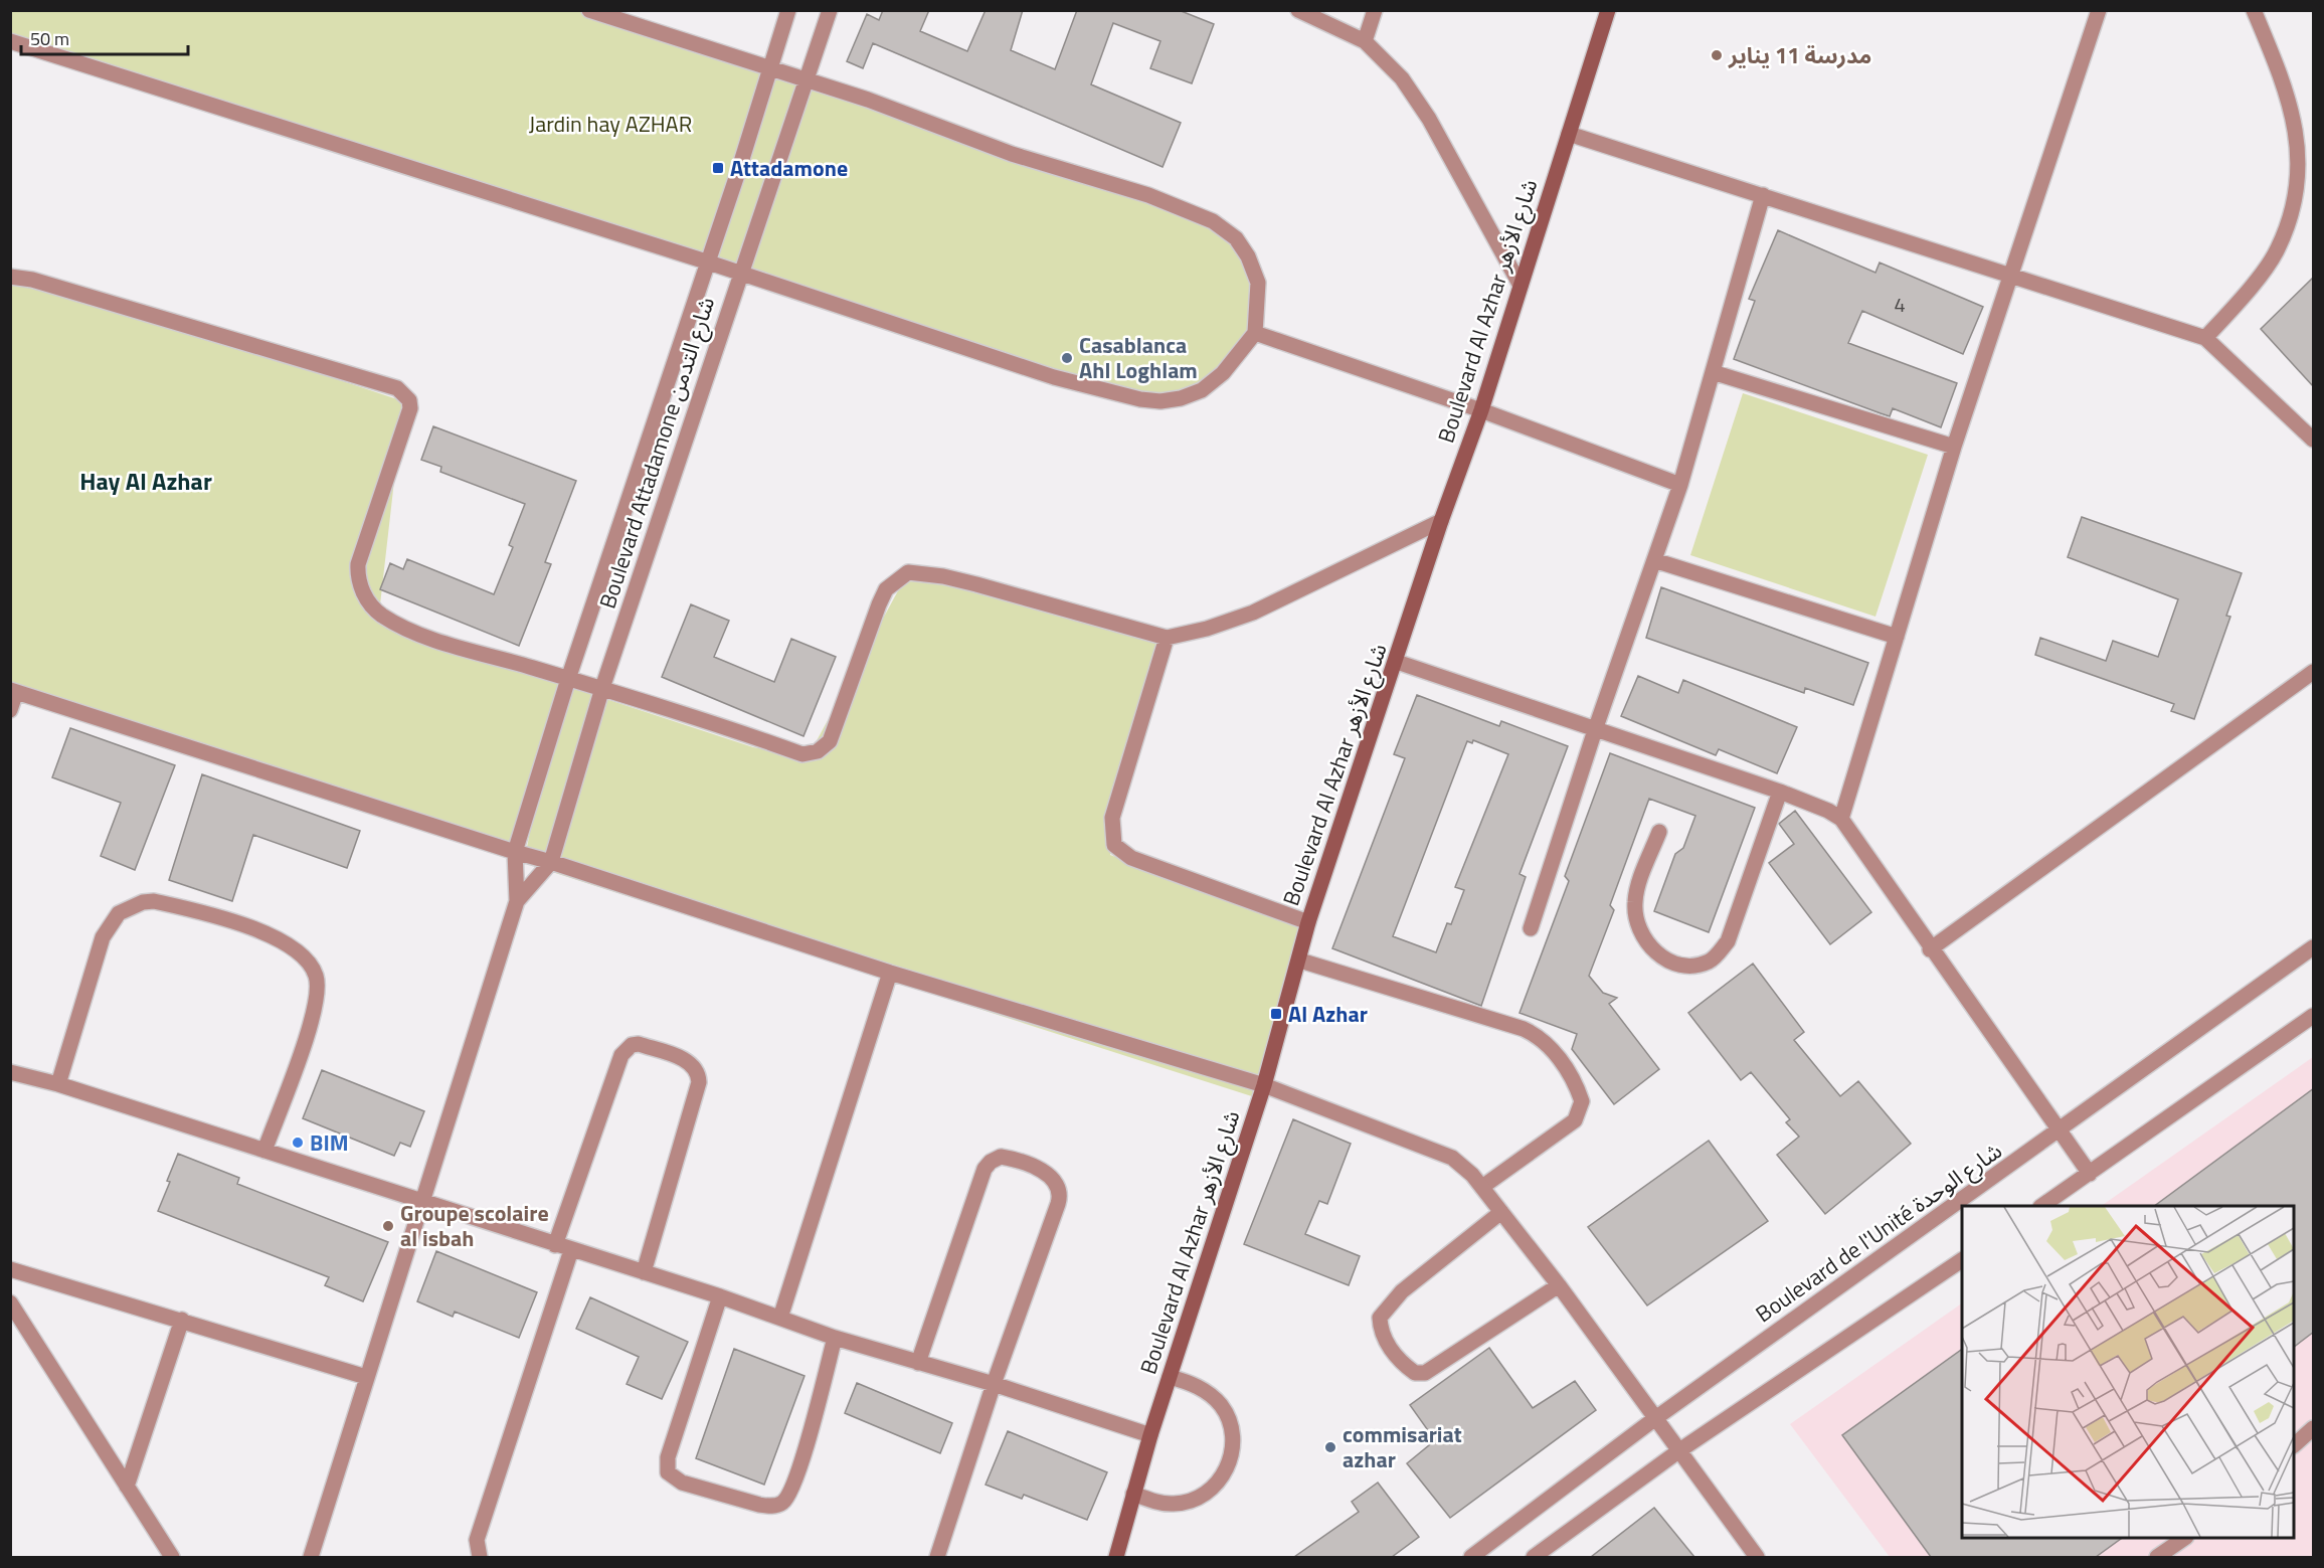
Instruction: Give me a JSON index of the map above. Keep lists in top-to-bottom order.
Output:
{
  "streets": {
    "main road": ["Boulevard Al Azhar شارع الأزهر"],
    "street": ["Boulevard Attadamone شارع التدمن", "Boulevard de l'Unité شارع الوحدة"]
  },
  "districts": ["Hay Al Azhar"],
  "parks": ["Jardin hay AZHAR"],
  "places": {
    "other": [
      "مدرسة 11 يناير",
      "Casablanca Ahl Loghlam",
      "BIM",
      "Groupe scolaire al isbah",
      "commisariat azhar"
    ],
    "transit": ["Attadamone", "Al Azhar"]
  },
  "house_numbers": ["4"],
  "scale_bar": "50 m"
}
